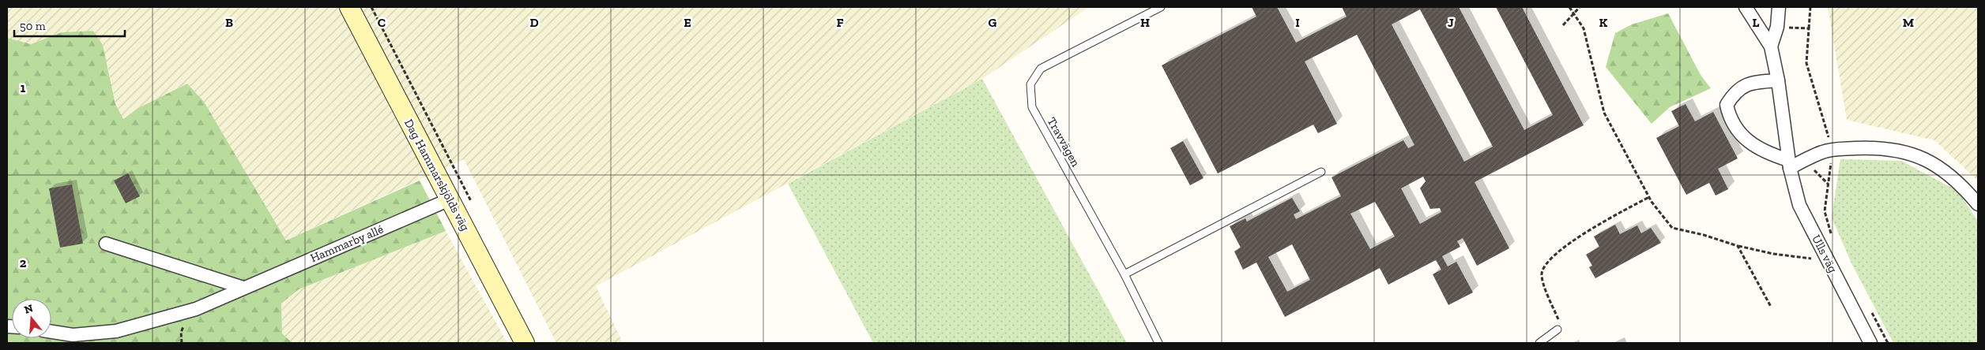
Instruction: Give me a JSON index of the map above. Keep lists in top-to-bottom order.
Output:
{
  "streets": {
    "main road": ["Dag Hammarskjölds väg"],
    "street": ["Hammarby allé", "Ulls väg"],
    "lane": ["Travvägen"]
  },
  "crossings": [
    ["Dag Hammarskjölds väg", "Hammarby allé"]
  ],
  "scale_bar": "50 m",
  "north": "top",
  "grid": {
    "columns": [
      "B",
      "C",
      "D",
      "E",
      "F",
      "G",
      "H",
      "I",
      "J",
      "K",
      "L",
      "M"
    ],
    "rows": ["1", "2"]
  }
}
